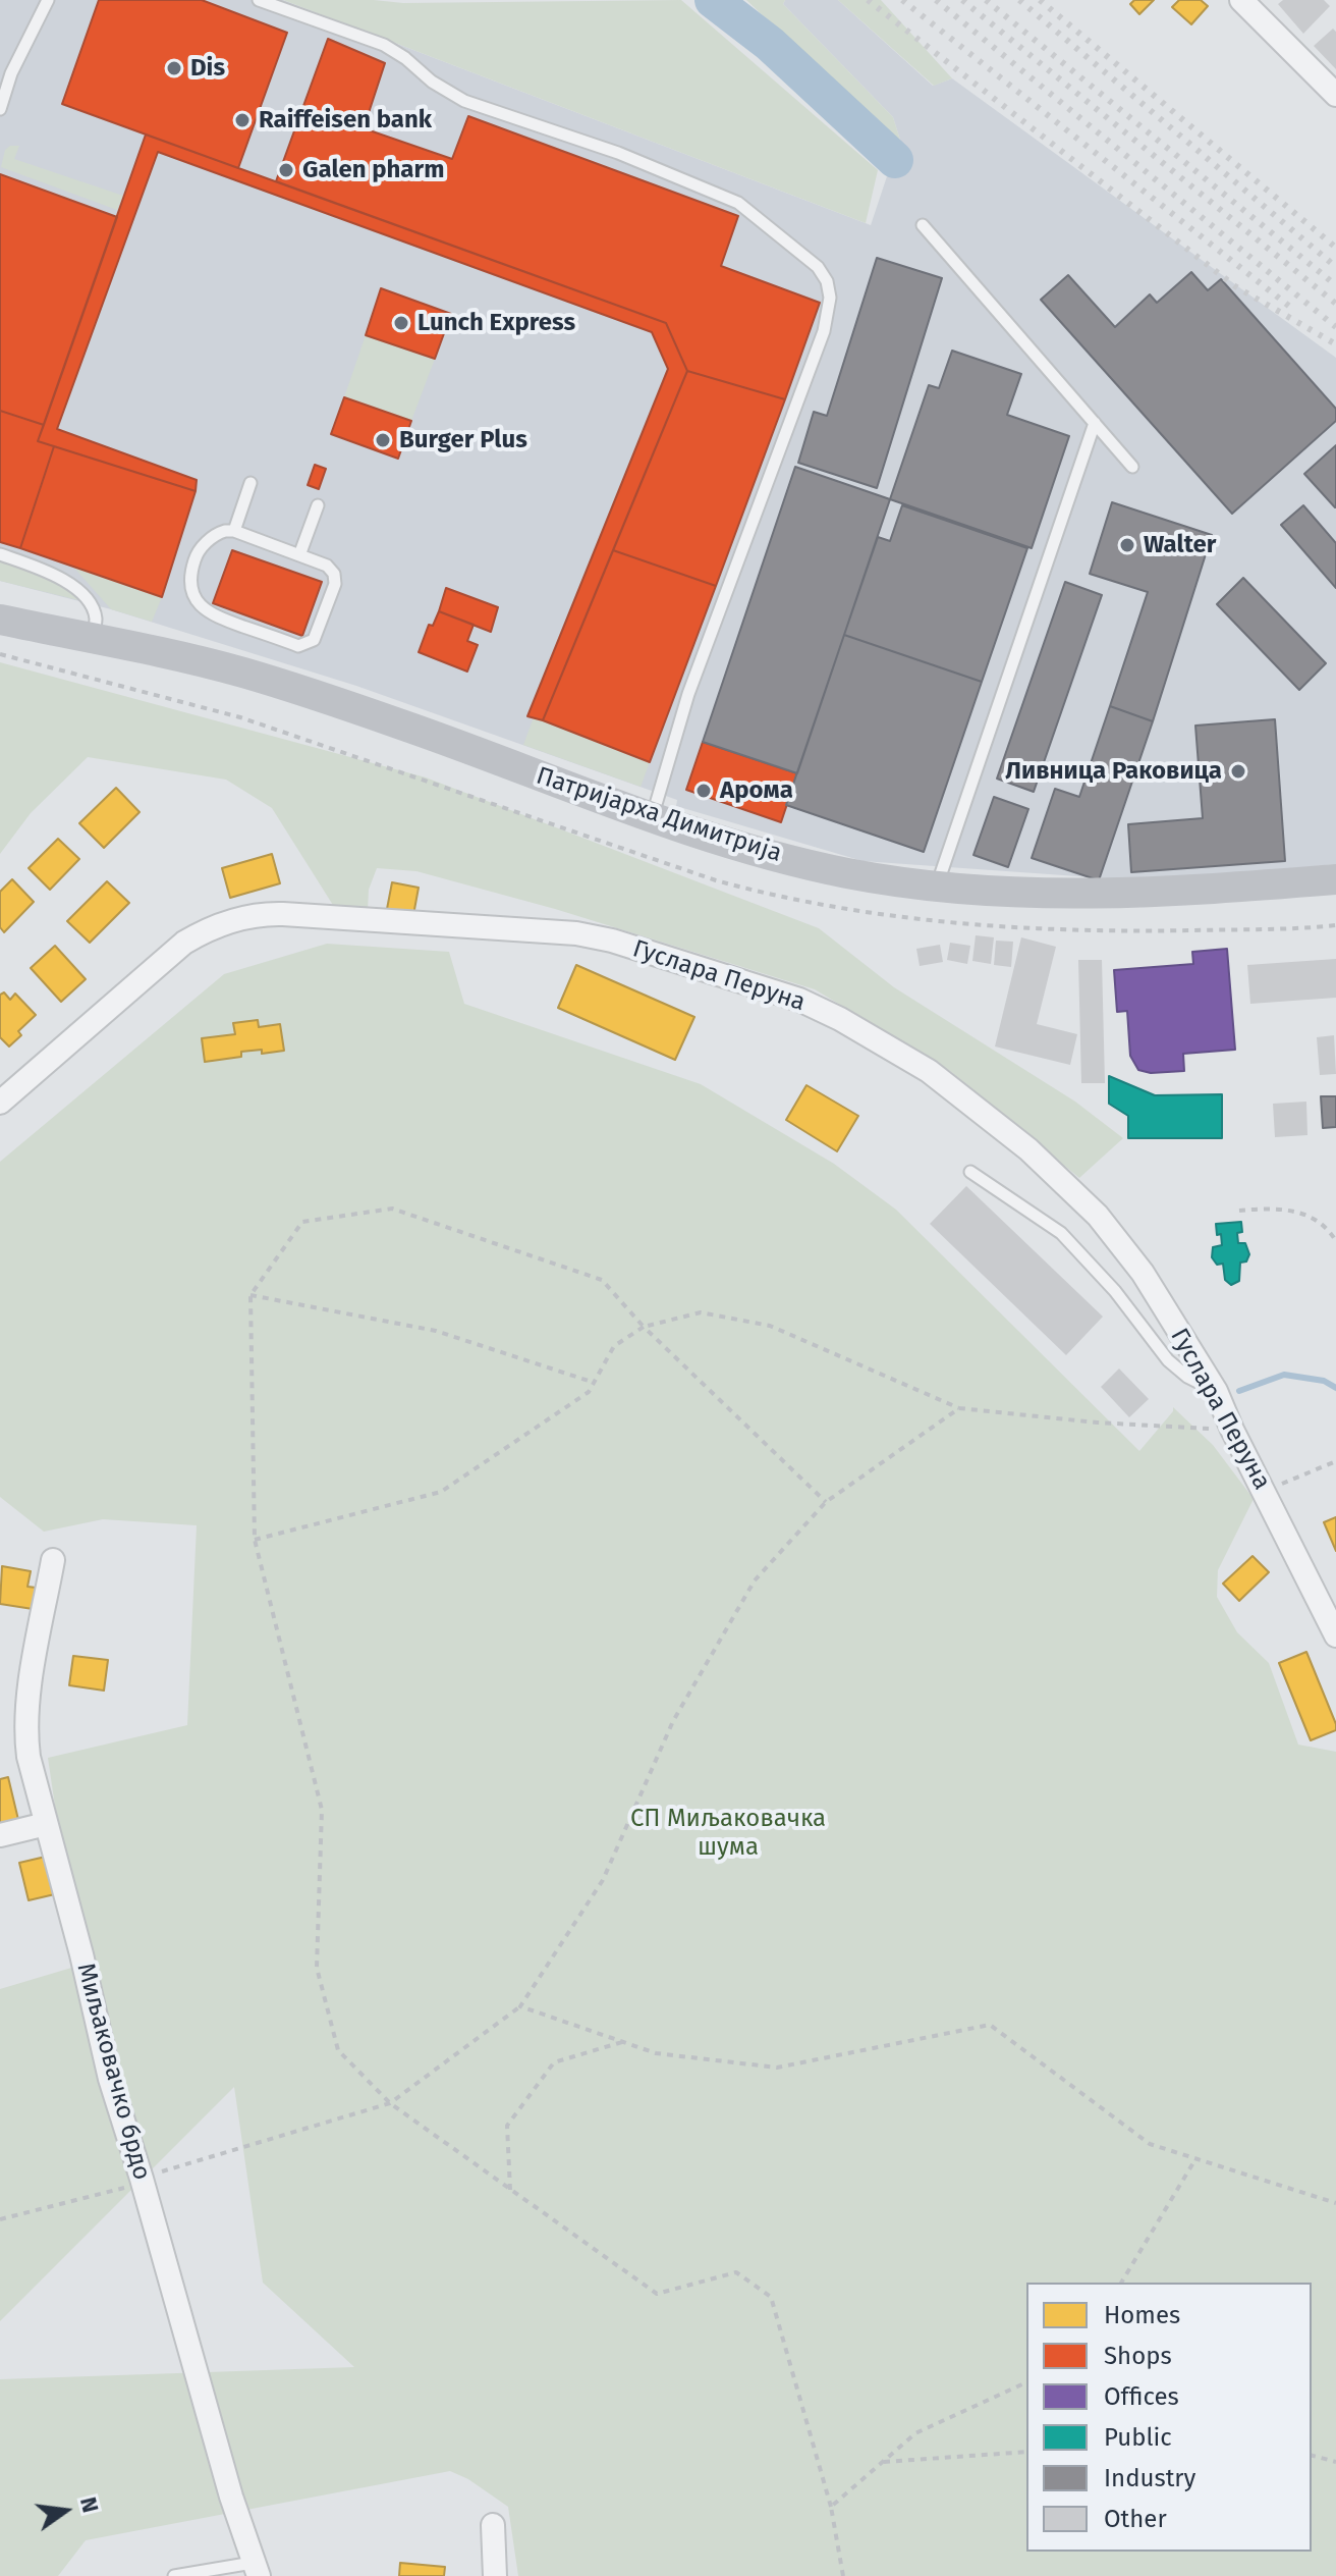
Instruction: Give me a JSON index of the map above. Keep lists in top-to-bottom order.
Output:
{
  "streets": {
    "main road": ["Патријарха Димитрија"],
    "street": ["Гуслара Перуна", "Миљаковачко брдо"]
  },
  "parks": ["СП Миљаковачка шума"],
  "places": [
    "Dis",
    "Raiffeisen bank",
    "Galen pharm",
    "Lunch Express",
    "Burger Plus",
    "Walter",
    "Ливница Раковица",
    "Арома"
  ],
  "legend": [
    "Homes",
    "Shops",
    "Offices",
    "Public",
    "Industry",
    "Other"
  ],
  "north": "right"
}
